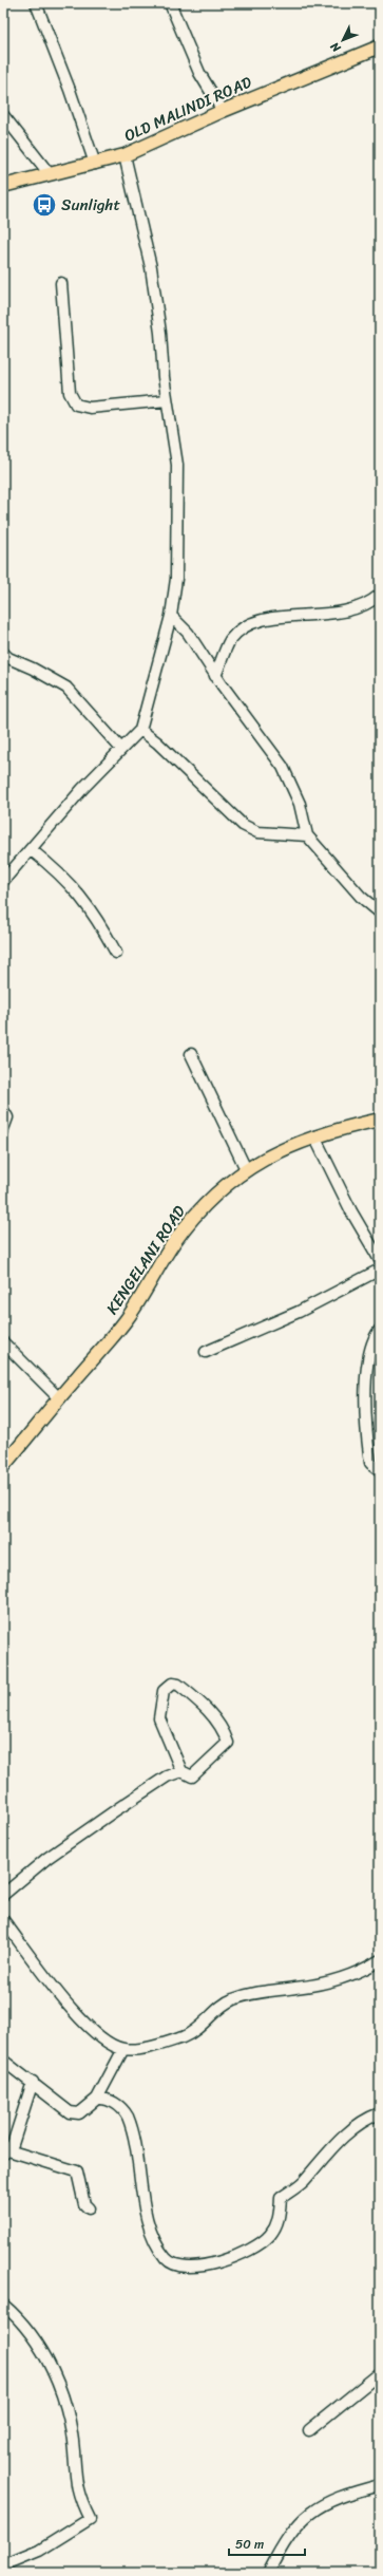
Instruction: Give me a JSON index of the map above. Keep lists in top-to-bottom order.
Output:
{
  "streets": {
    "main road": ["OLD MALINDI ROAD", "KENGELANI ROAD"]
  },
  "places": {
    "bus stop": ["Sunlight"]
  },
  "scale_bar": "50 m",
  "north": "bottom left"
}
